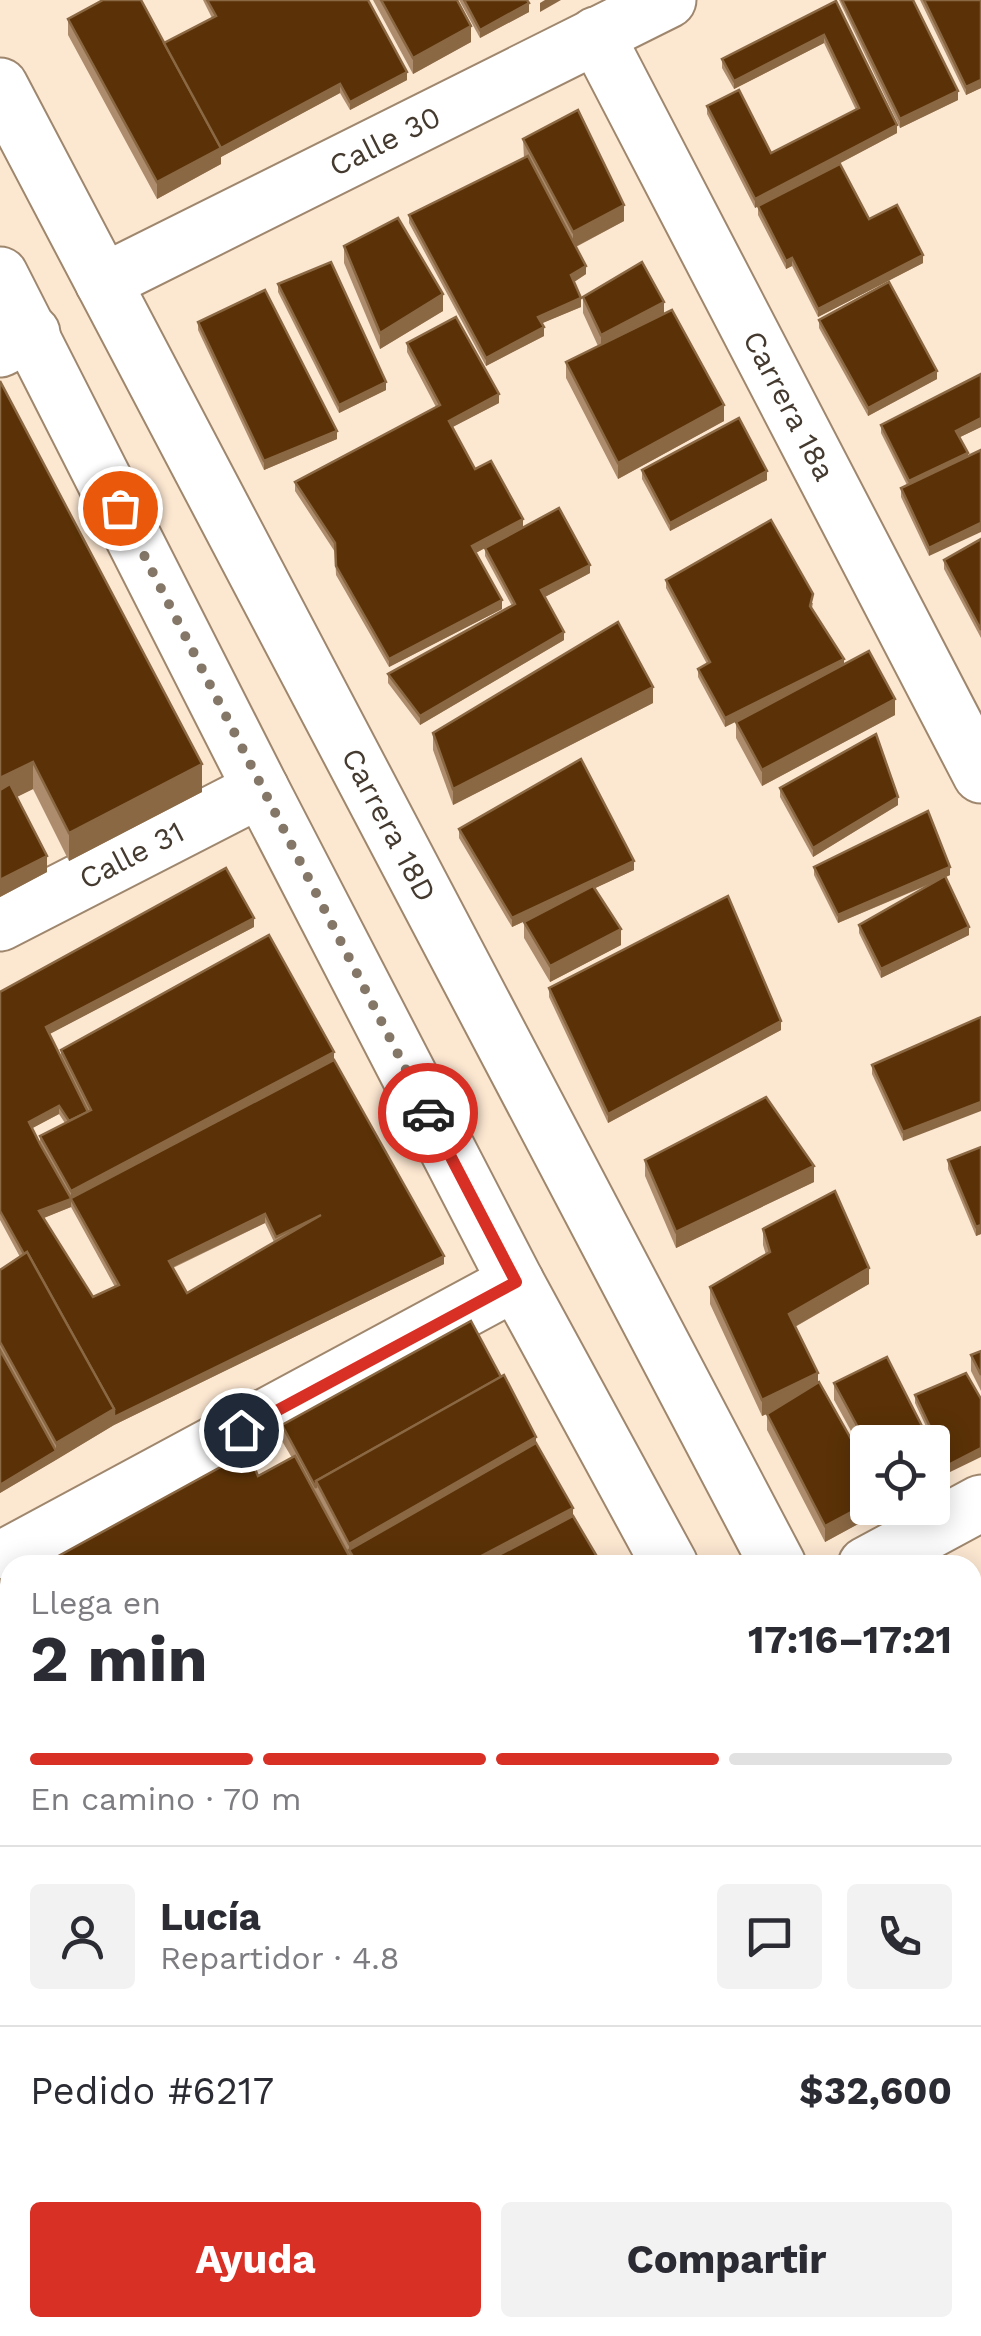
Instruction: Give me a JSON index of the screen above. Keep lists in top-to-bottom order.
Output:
{
  "streets": {
    "main road": [
      "Calle 30",
      "Carrera 18a",
      "Carrera 18D",
      "Calle 31"
    ]
  },
  "crossings": [
    ["Calle 30", "Carrera 18a"],
    ["Calle 30", "Carrera 18D"]
  ],
  "page": {
    "heading": ["2 min", "Llega en", "17:16–17:21"],
    "panel": [
      "Lucía",
      "Repartidor · 4.8",
      "Pedido #6217",
      "$32,600"
    ],
    "bar": "En camino · 70 m",
    "buttons": ["Ayuda", "Compartir"]
  }
}
